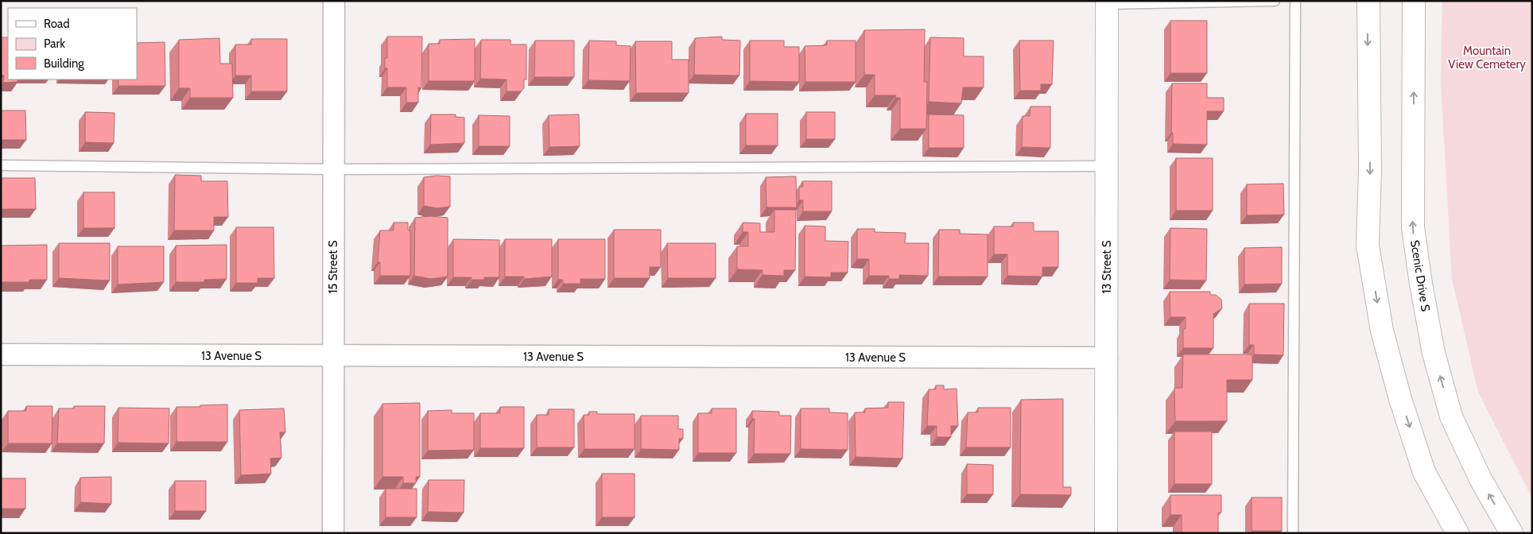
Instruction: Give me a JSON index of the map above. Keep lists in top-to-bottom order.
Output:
{
  "streets": {
    "main road": ["13 Street S", "Scenic Drive S"],
    "street": ["15 Street S", "13 Avenue S"]
  },
  "crossings": [
    ["15 Street S", "13 Avenue S"],
    ["13 Street S", "13 Avenue S"]
  ],
  "parks": ["Mountain View Cemetery"],
  "legend": ["Road", "Park", "Building"]
}
